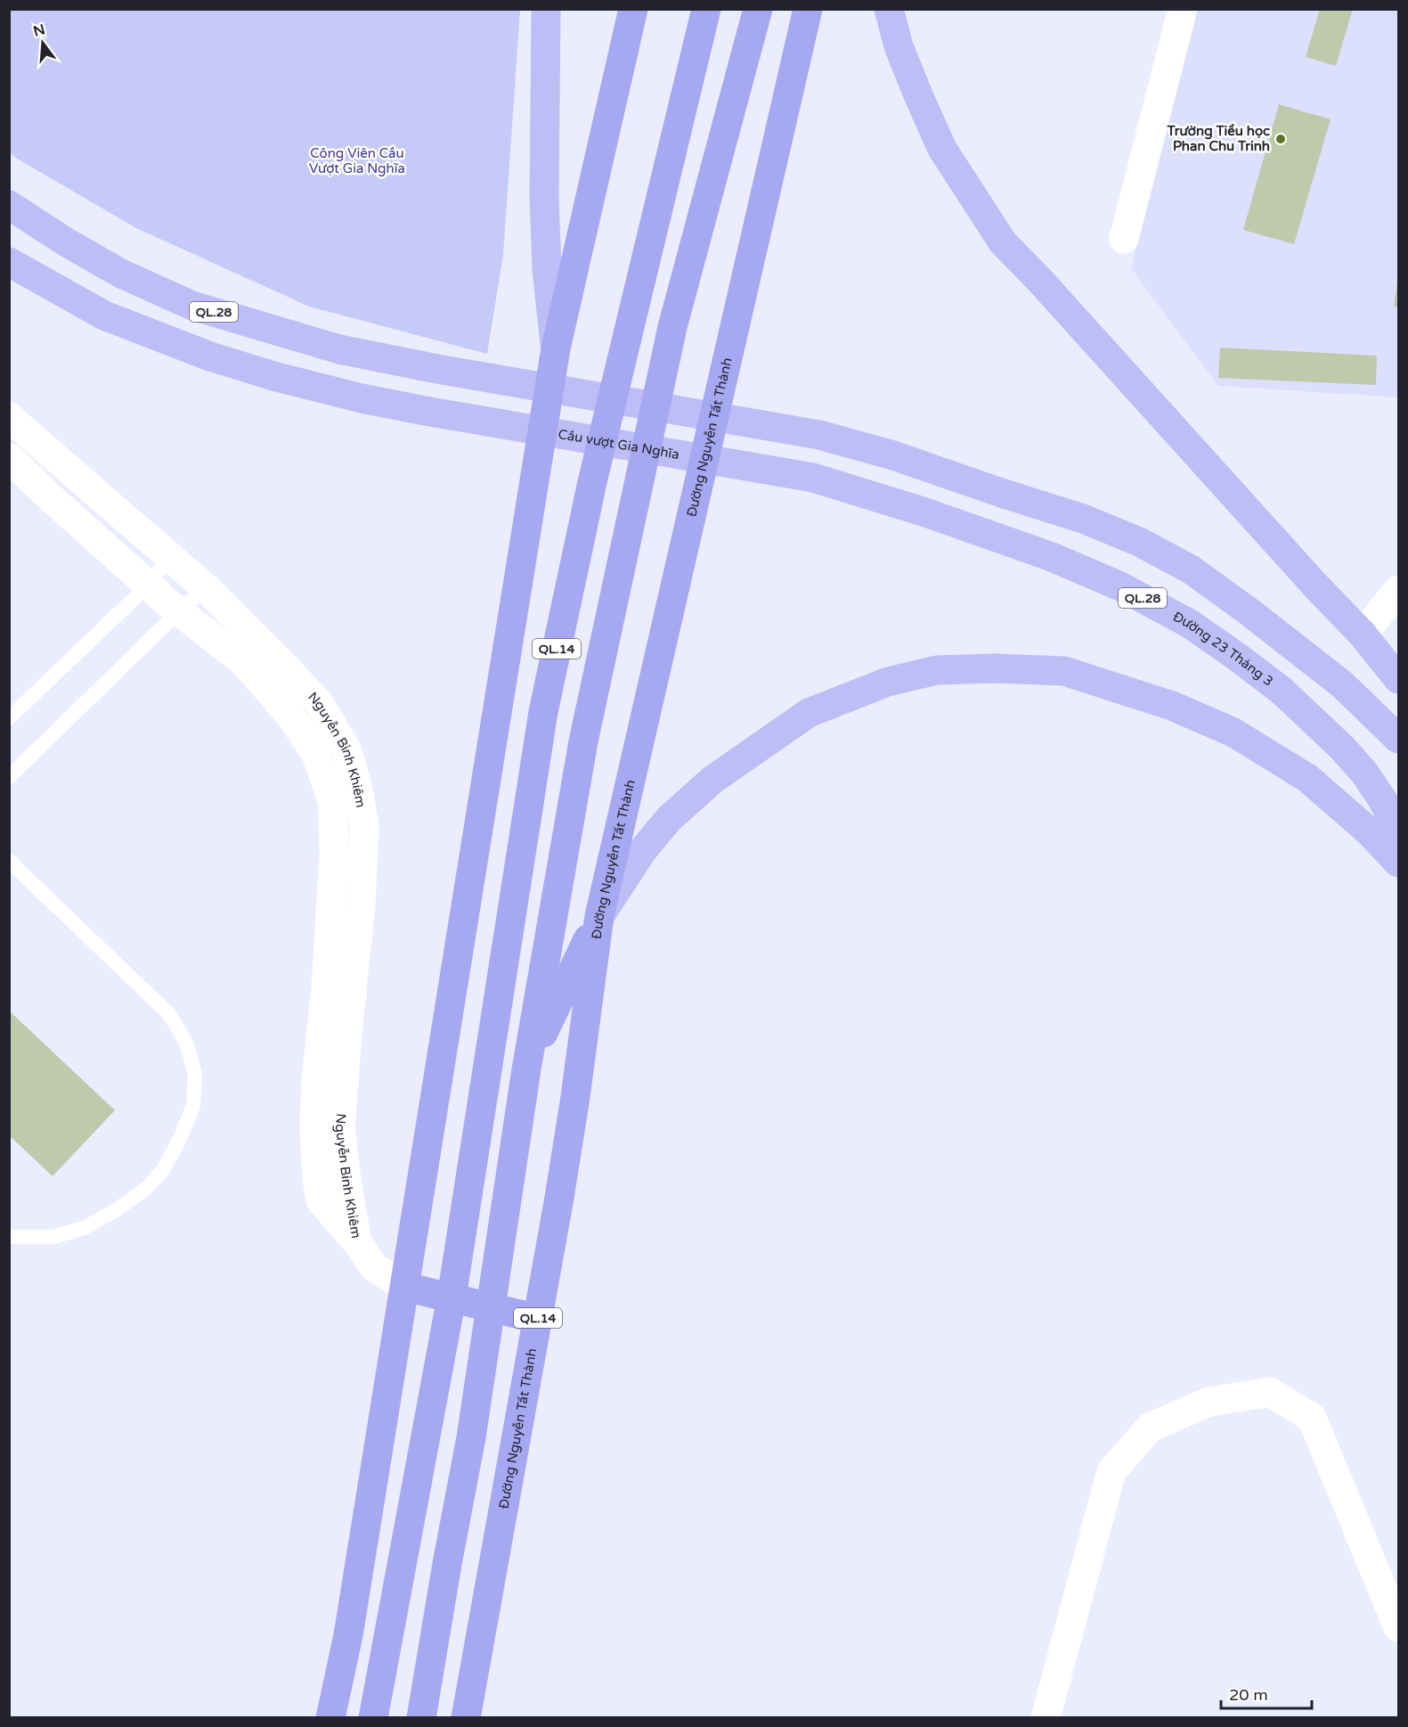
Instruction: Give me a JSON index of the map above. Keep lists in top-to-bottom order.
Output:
{
  "streets": {
    "highway": ["Đường Nguyễn Tất Thành", "QL.14"],
    "main road": ["QL.28", "Cầu vượt Gia Nghĩa", "Đường 23 Tháng 3"],
    "street": ["Nguyễn Bỉnh Khiêm"]
  },
  "crossings": [
    ["Cầu vượt Gia Nghĩa", "Đường 23 Tháng 3"]
  ],
  "parks": ["Công Viên Cầu Vượt Gia Nghĩa"],
  "places": ["Trường Tiểu học Phan Chu Trinh"],
  "scale_bar": "20 m",
  "north": "top"
}
